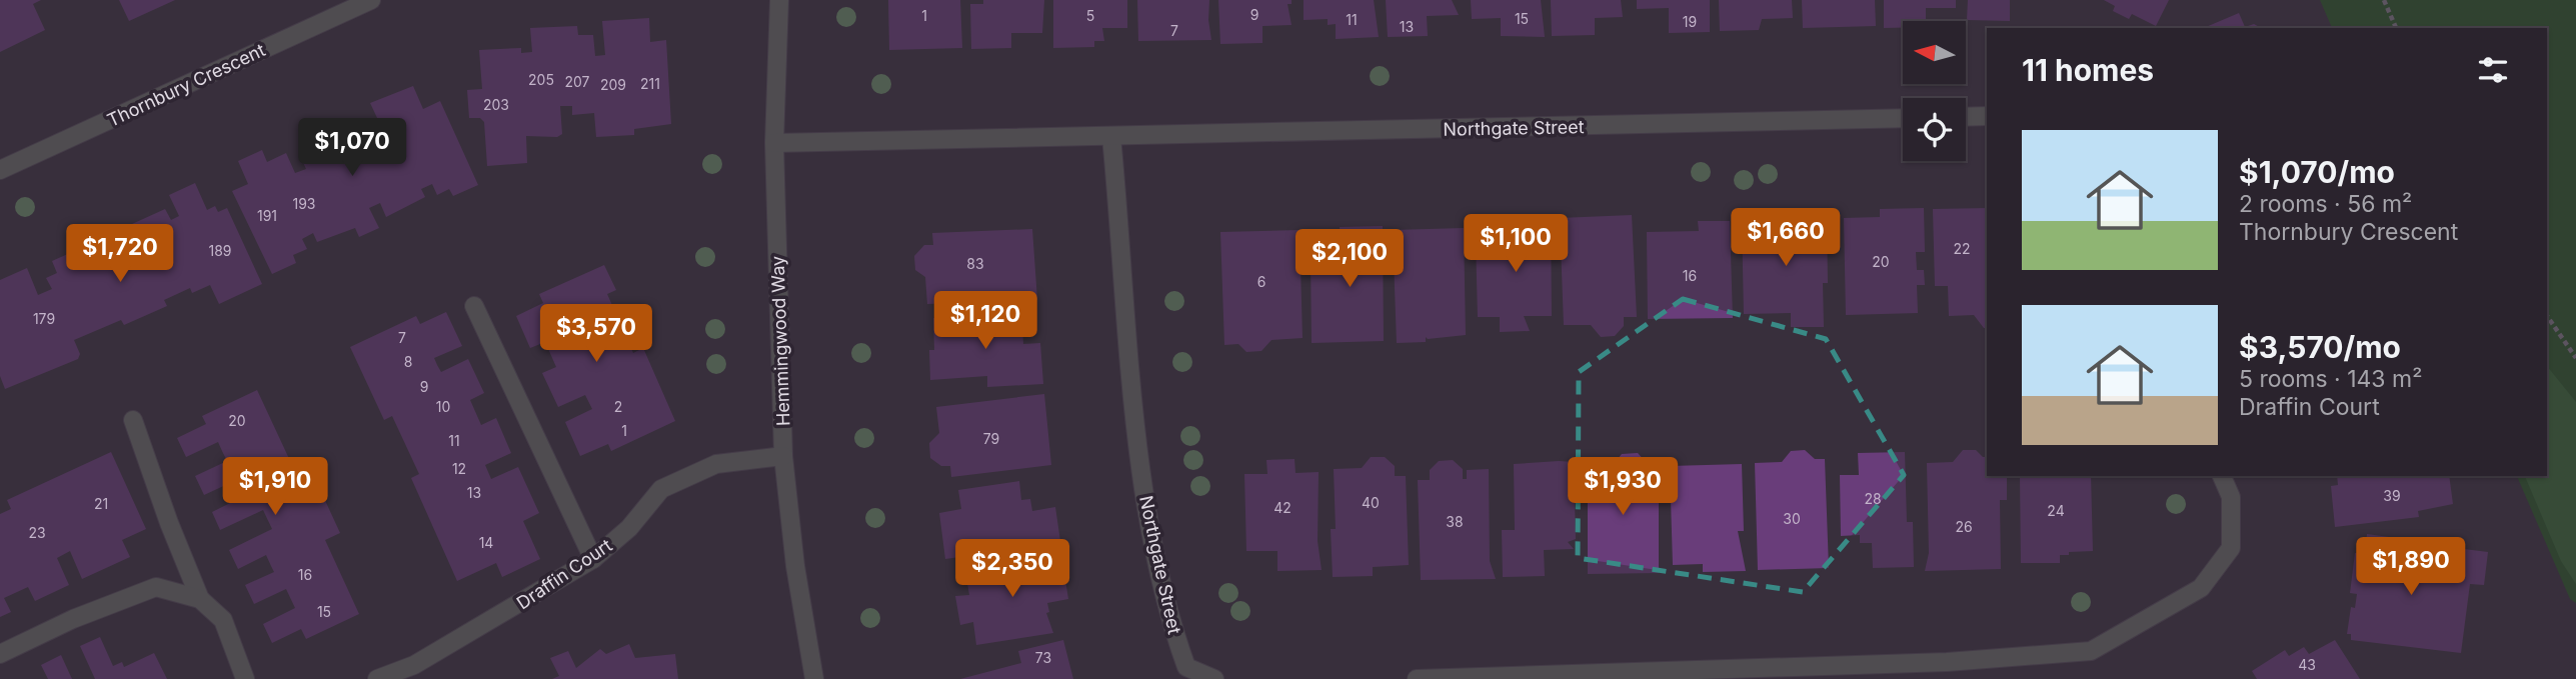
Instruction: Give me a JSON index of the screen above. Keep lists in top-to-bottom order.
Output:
{
  "streets": {
    "street": [
      "Thornbury Crescent",
      "Northgate Street",
      "Hemmingwood Way",
      "Draffin Court"
    ]
  },
  "crossings": [
    ["Northgate Street", "Hemmingwood Way"],
    ["Hemmingwood Way", "Draffin Court"]
  ],
  "house_numbers": [
    "9",
    "1",
    "5",
    "15",
    "11",
    "19",
    "13",
    "7",
    "205",
    "207",
    "211",
    "209",
    "203",
    "193",
    "191",
    "22",
    "189",
    "20",
    "83",
    "16",
    "6",
    "179",
    "7",
    "8",
    "9",
    "10",
    "2",
    "20",
    "1",
    "79",
    "11",
    "12",
    "13",
    "39",
    "28",
    "40",
    "21",
    "42",
    "24",
    "30",
    "38",
    "26",
    "23",
    "14",
    "16",
    "15",
    "73",
    "43"
  ],
  "north": "left",
  "page": {
    "heading": "11 homes",
    "list": [
      {
        "name": "$1,070/mo",
        "note": "2 rooms · 56 m² · Thornbury Crescent"
      },
      {
        "name": "$3,570/mo",
        "note": "5 rooms · 143 m² · Draffin Court"
      }
    ],
    "price": [
      "$1,070",
      "$1,660",
      "$1,100",
      "$1,720",
      "$2,100",
      "$1,120",
      "$3,570",
      "$1,910",
      "$1,930",
      "$1,890",
      "$2,350"
    ]
  }
}
